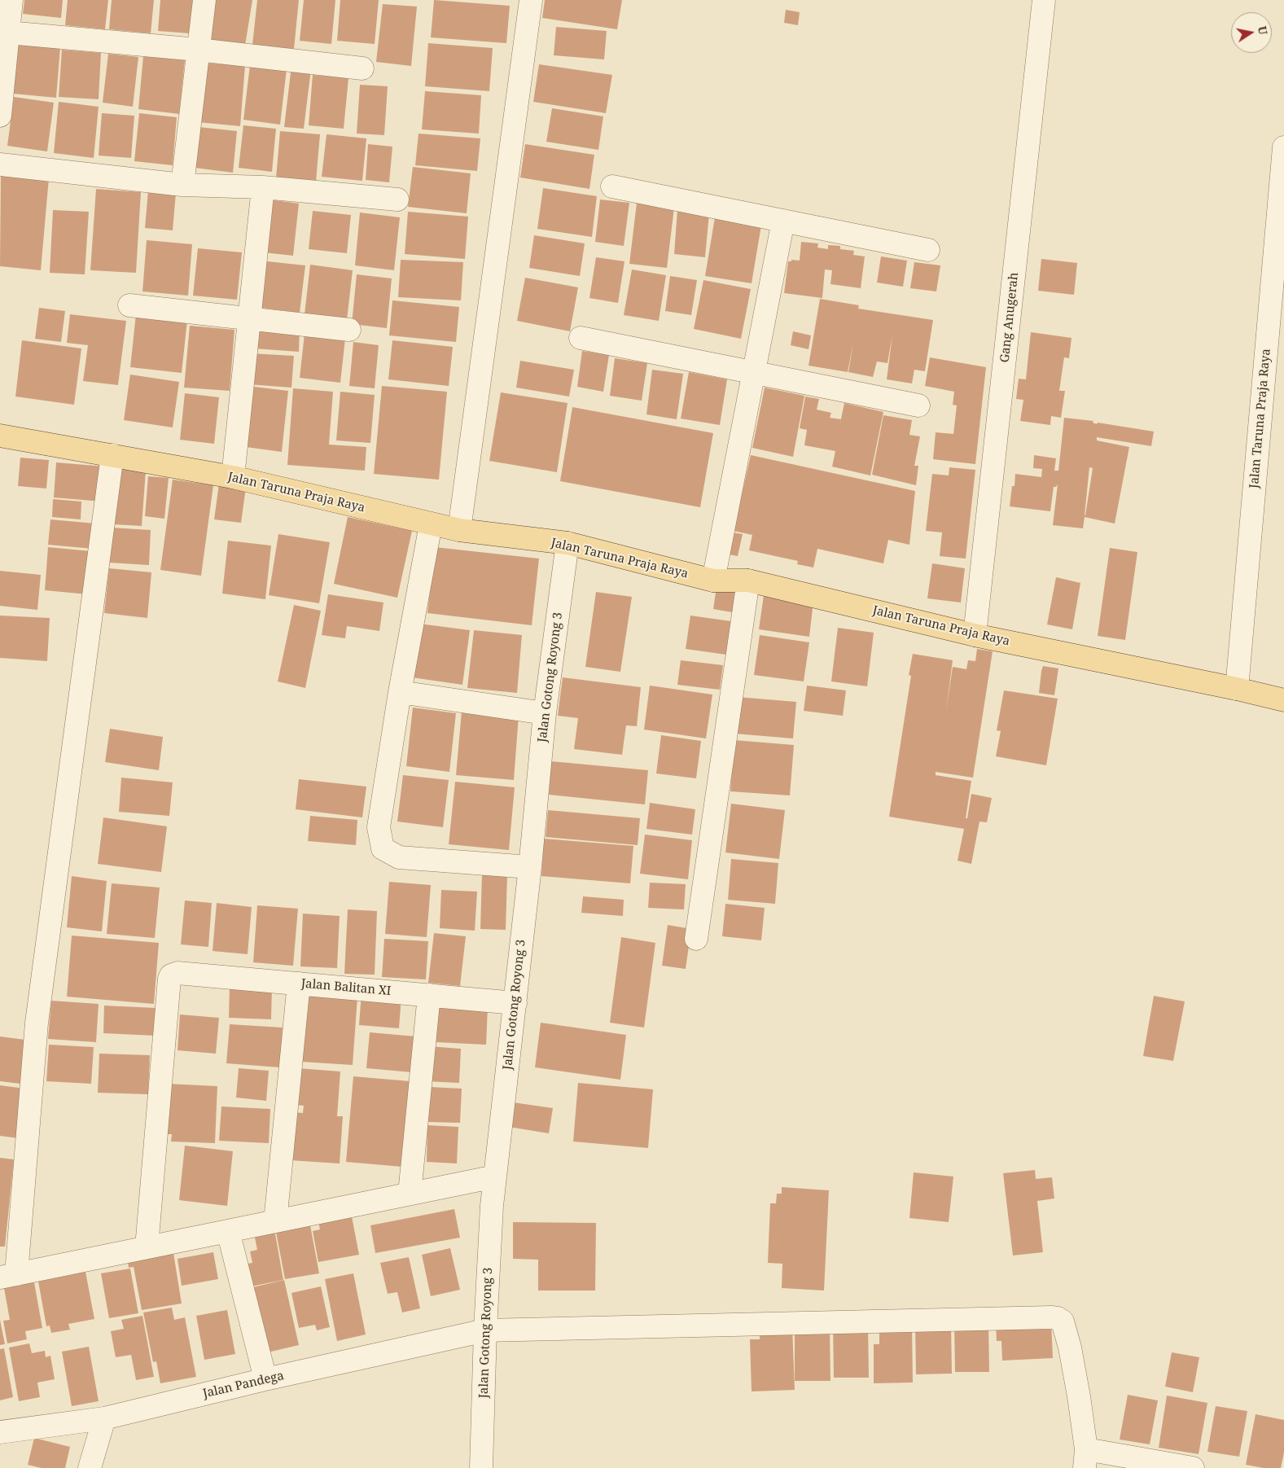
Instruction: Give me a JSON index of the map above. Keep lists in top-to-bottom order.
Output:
{
  "streets": {
    "main road": ["Jalan Taruna Praja Raya"],
    "street": [
      "Gang Anugerah",
      "Jalan Gotong Royong 3",
      "Jalan Balitan XI",
      "Jalan Pandega"
    ]
  },
  "crossings": [
    ["Gang Anugerah", "Jalan Taruna Praja Raya"],
    ["Jalan Taruna Praja Raya", "Jalan Gotong Royong 3"],
    ["Jalan Gotong Royong 3", "Jalan Balitan XI"],
    ["Jalan Gotong Royong 3", "Jalan Pandega"]
  ],
  "north": "right"
}
